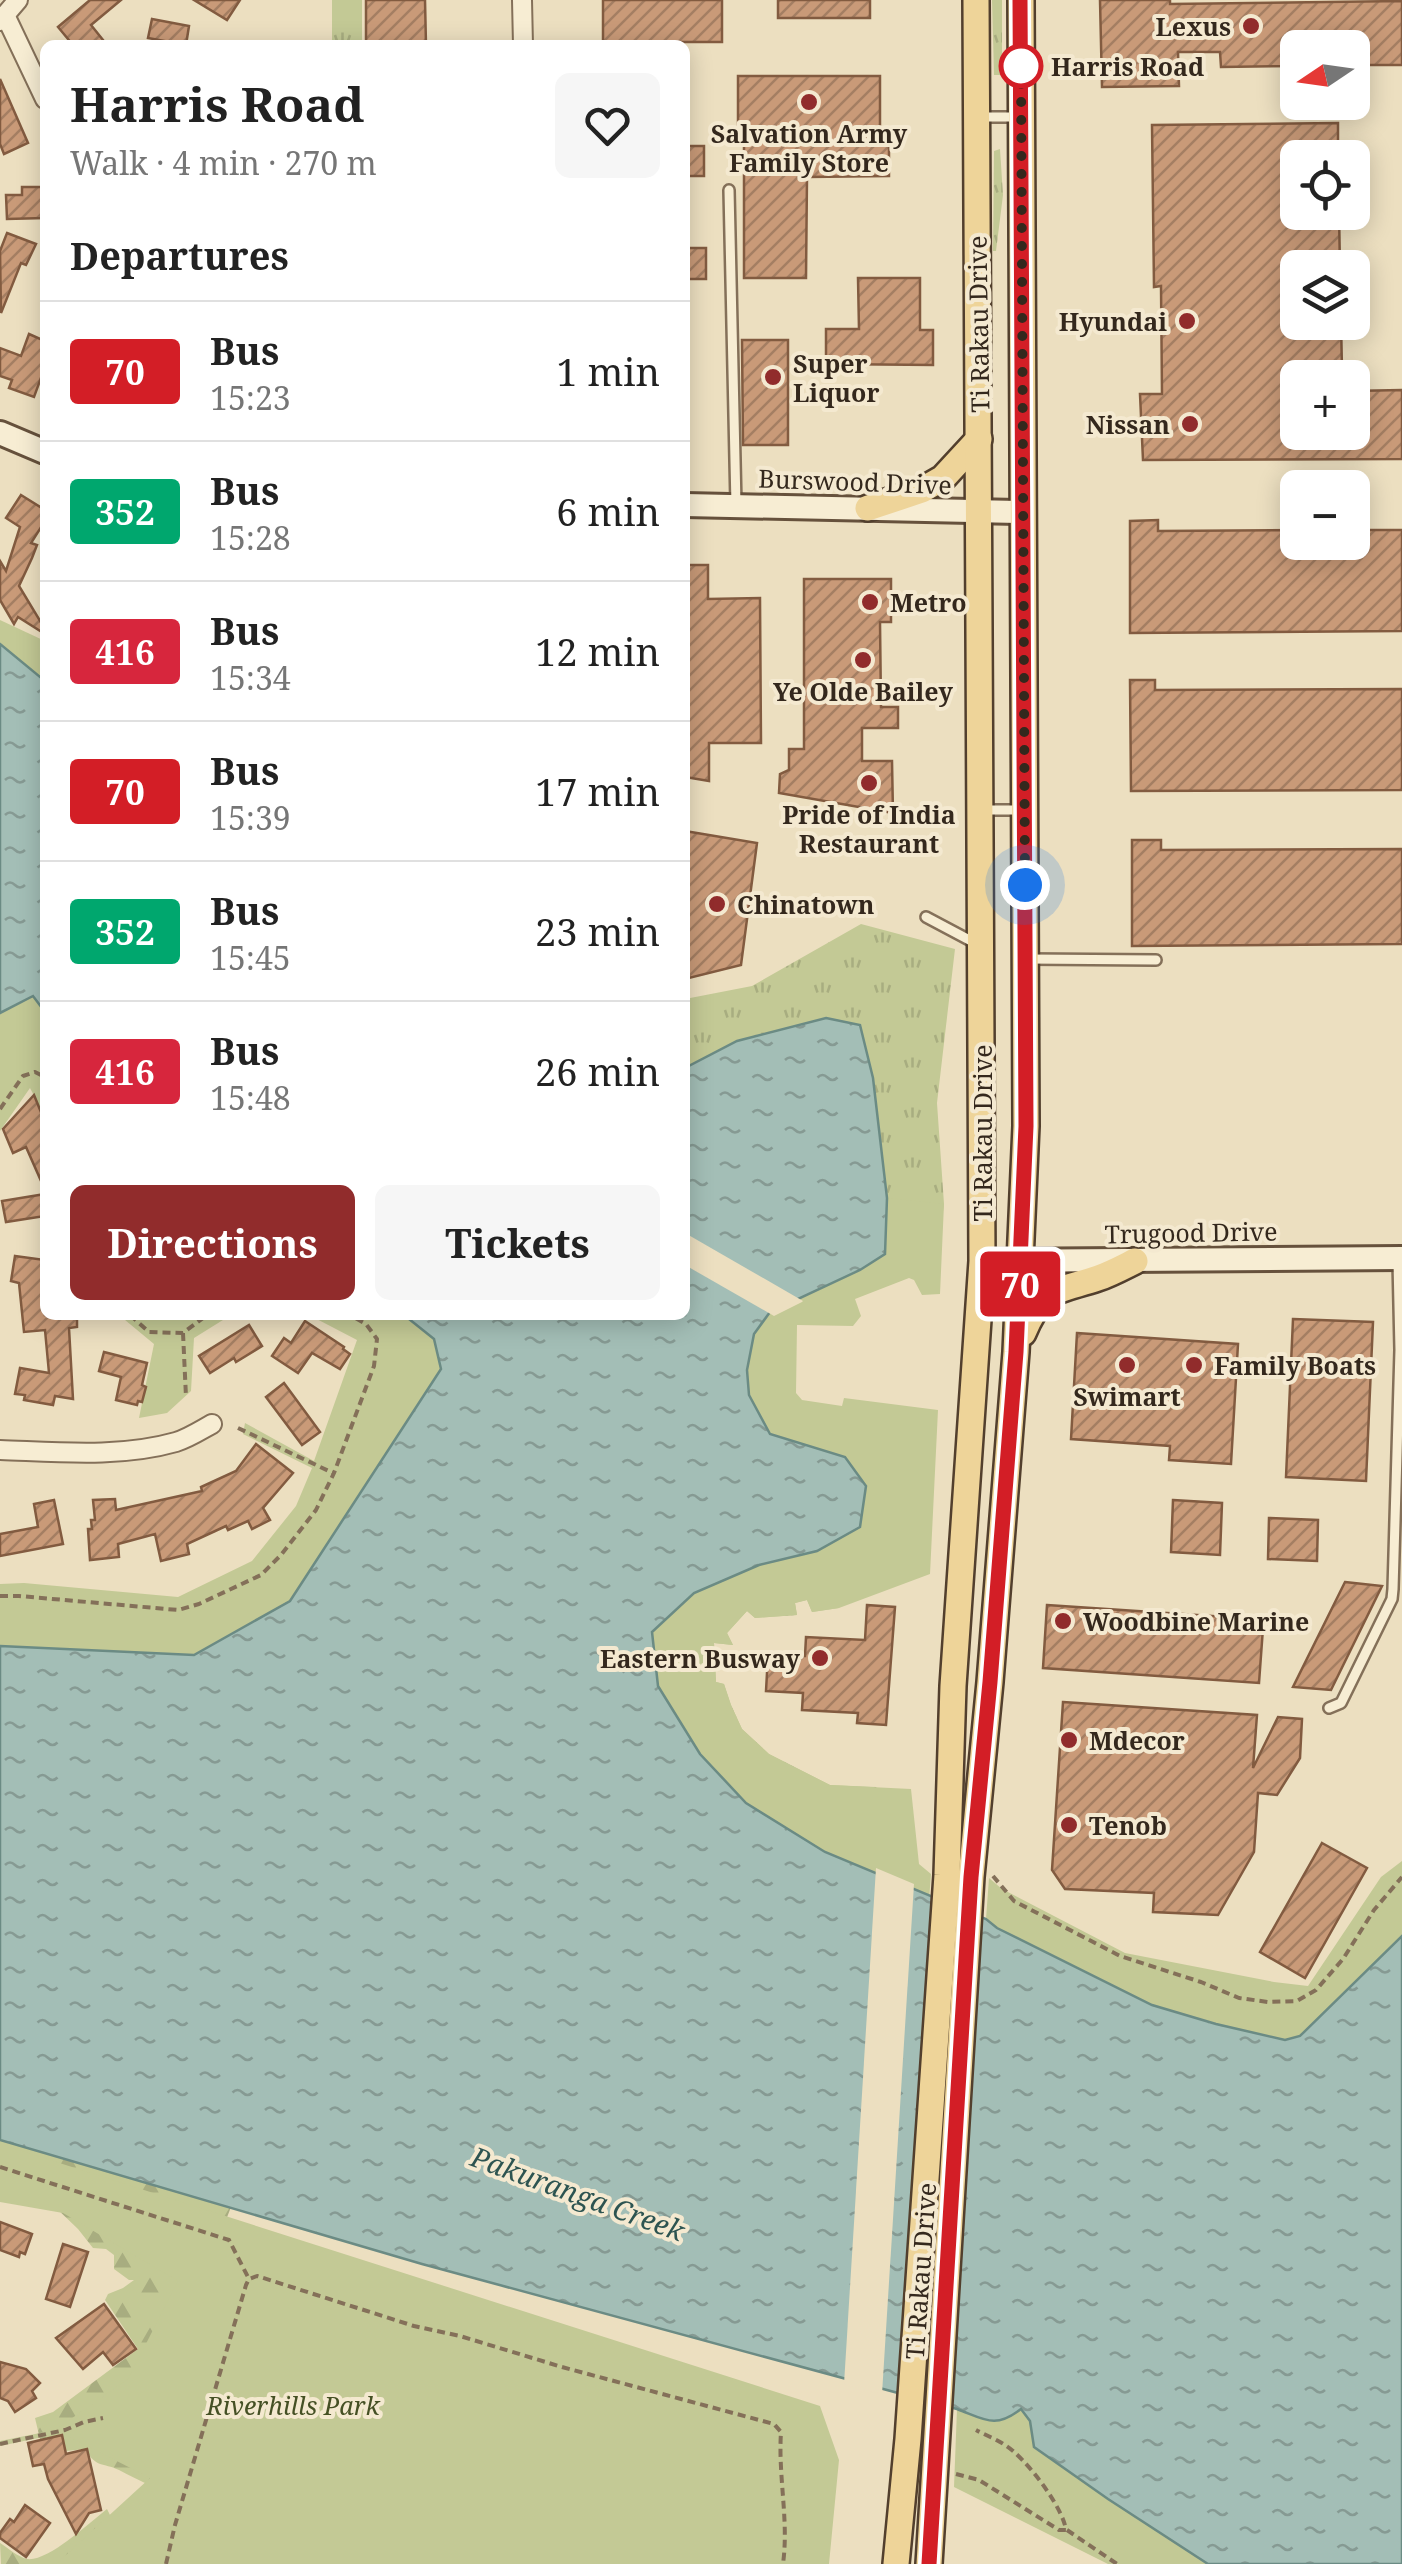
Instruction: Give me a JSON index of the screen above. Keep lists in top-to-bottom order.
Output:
{
  "streets": {
    "main road": ["Ti Rakau Drive", "Burswood Drive", "Trugood Drive"]
  },
  "crossings": [
    ["Ti Rakau Drive", "Burswood Drive"],
    ["Ti Rakau Drive", "Trugood Drive"]
  ],
  "water": ["Pakuranga Creek"],
  "parks": ["Riverhills Park"],
  "places": [
    "Lexus",
    "Harris Road",
    "Salvation Army Family Store",
    "Hyundai",
    "Super Liquor",
    "Nissan",
    "Metro",
    "Ye Olde Bailey",
    "Pride of India Restaurant",
    "Chinatown",
    "Swimart",
    "Family Boats",
    "Woodbine Marine",
    "Eastern Busway",
    "Mdecor",
    "Tenob"
  ],
  "lines": ["bus line 70"],
  "north": "left",
  "page": {
    "on_map": "70",
    "map_buttons": ["+", "−"],
    "heading": [
      ["Harris Road", "Walk · 4 min · 270 m"],
      "Departures"
    ],
    "list": [
      {
        "mark": "70",
        "name": "Bus",
        "note": "15:23",
        "value": "1 min"
      },
      {
        "mark": "352",
        "name": "Bus",
        "note": "15:28",
        "value": "6 min"
      },
      {
        "mark": "416",
        "name": "Bus",
        "note": "15:34",
        "value": "12 min"
      },
      {
        "mark": "70",
        "name": "Bus",
        "note": "15:39",
        "value": "17 min"
      },
      {
        "mark": "352",
        "name": "Bus",
        "note": "15:45",
        "value": "23 min"
      },
      {
        "mark": "416",
        "name": "Bus",
        "note": "15:48",
        "value": "26 min"
      }
    ],
    "buttons": ["Directions", "Tickets"]
  }
}
